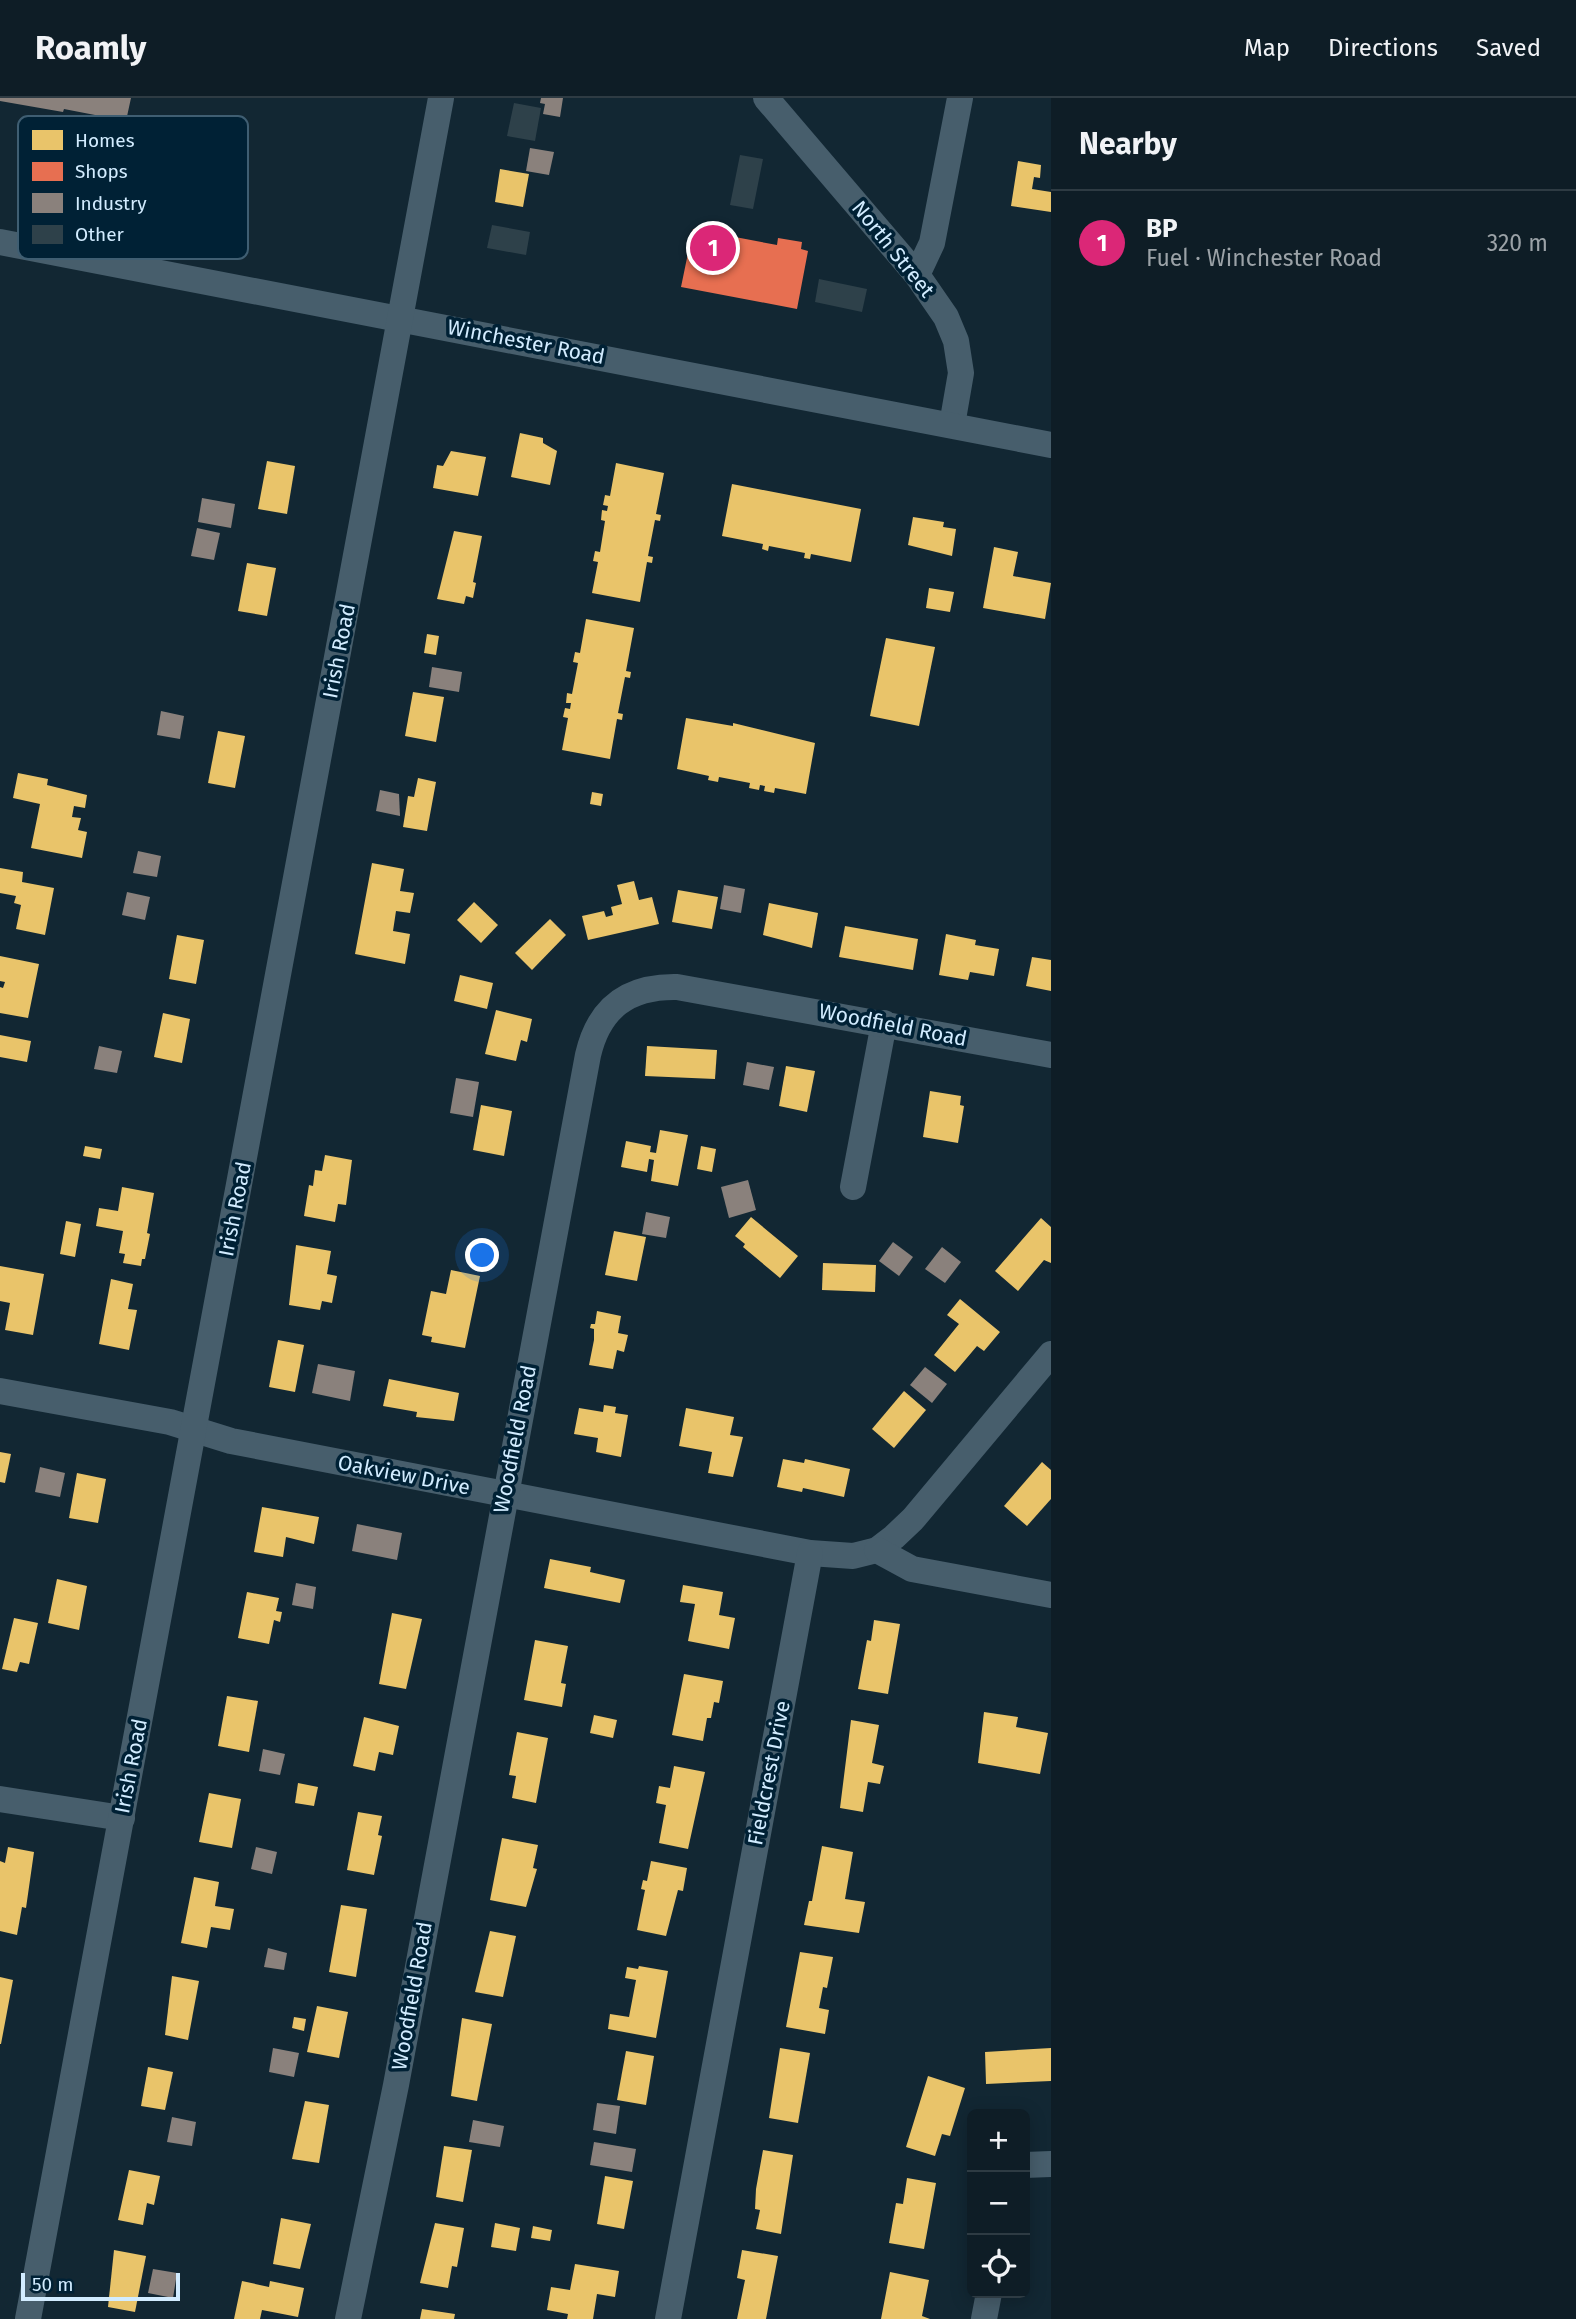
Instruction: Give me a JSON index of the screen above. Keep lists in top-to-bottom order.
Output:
{
  "streets": {
    "street": [
      "North Street",
      "Winchester Road",
      "Irish Road",
      "Woodfield Road",
      "Oakview Drive",
      "Fieldcrest Drive"
    ]
  },
  "crossings": [
    ["North Street", "Winchester Road"],
    ["Winchester Road", "Irish Road"],
    ["Irish Road", "Oakview Drive"],
    ["Woodfield Road", "Oakview Drive"],
    ["Oakview Drive", "Fieldcrest Drive"]
  ],
  "legend": [
    "Homes",
    "Shops",
    "Industry",
    "Other"
  ],
  "scale_bar": "50 m",
  "page": {
    "header": "Roamly",
    "nav": ["Map", "Directions", "Saved"],
    "heading": "Nearby",
    "list": [
      {
        "mark": "1",
        "name": "BP",
        "note": "Fuel · Winchester Road",
        "value": "320 m"
      }
    ],
    "pins": "1",
    "map_buttons": ["+", "−"],
    "scale": "50 m"
  }
}
